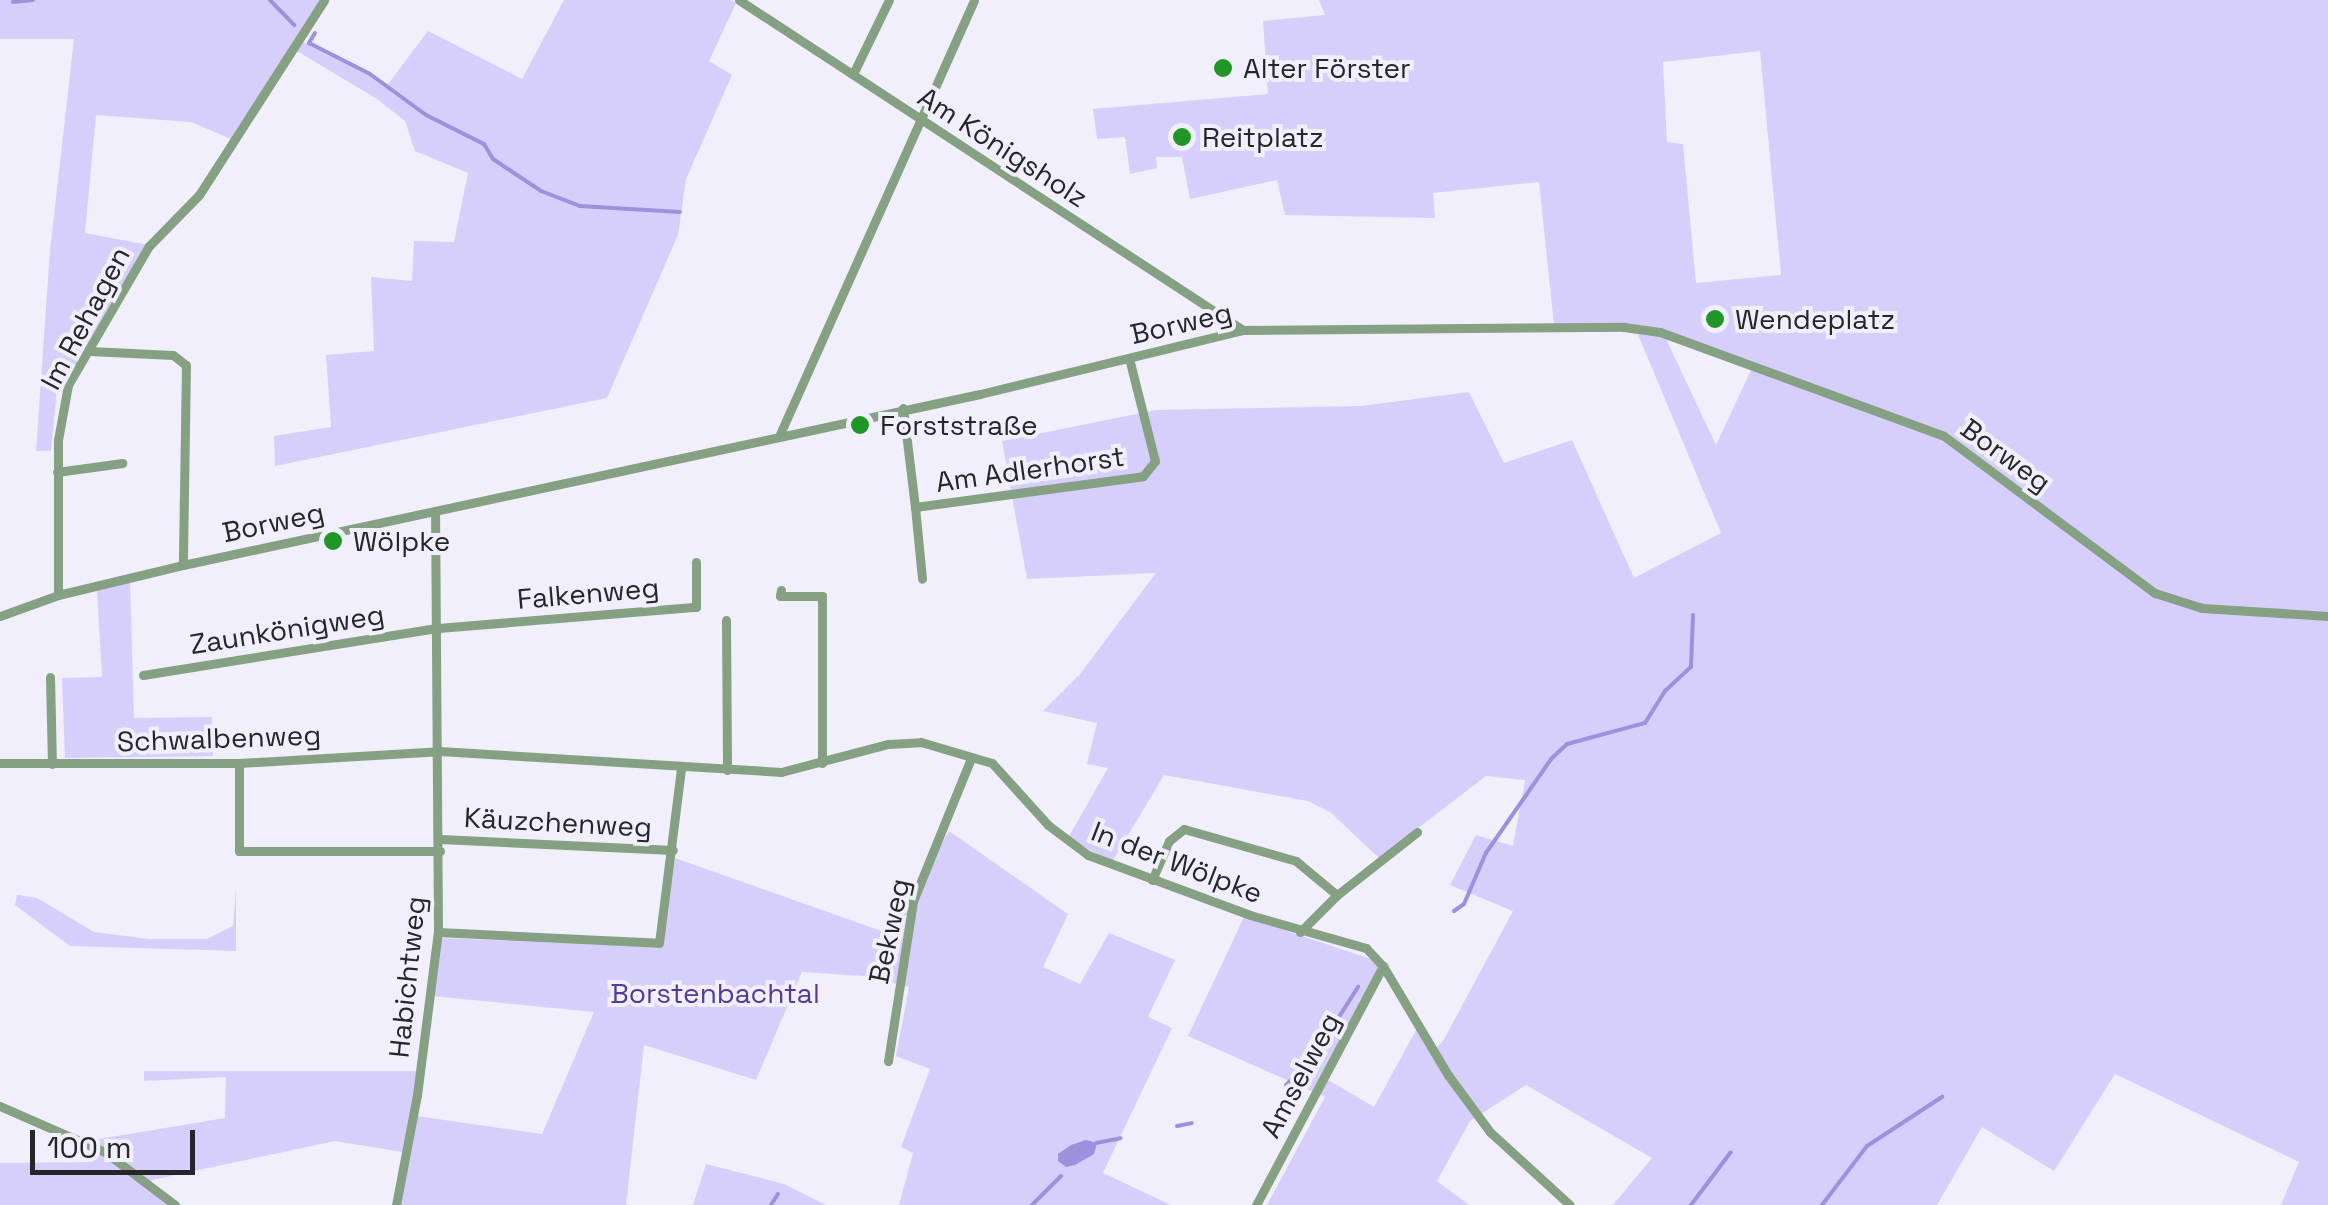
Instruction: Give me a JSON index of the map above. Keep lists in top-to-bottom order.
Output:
{
  "streets": {
    "street": [
      "Am Königsholz",
      "Im Rehagen",
      "Borweg",
      "Am Adlerhorst",
      "Falkenweg",
      "Zaunkönigweg",
      "Schwalbenweg",
      "Käuzchenweg",
      "In der Wölpke",
      "Bekweg",
      "Habichtweg",
      "Amselweg"
    ]
  },
  "crossings": [
    ["Am Königsholz", "Borweg"],
    ["Im Rehagen", "Borweg"],
    ["Borweg", "Am Adlerhorst"],
    ["Falkenweg", "Zaunkönigweg"],
    ["Schwalbenweg", "In der Wölpke"],
    ["Schwalbenweg", "Habichtweg"],
    ["Käuzchenweg", "Habichtweg"],
    ["In der Wölpke", "Bekweg"],
    ["In der Wölpke", "Habichtweg"],
    ["In der Wölpke", "Amselweg"]
  ],
  "parks": ["Borstenbachtal"],
  "places": [
    "Alter Förster",
    "Reitplatz",
    "Wendeplatz",
    "Forststraße",
    "Wölpke"
  ],
  "scale_bar": "100 m"
}
